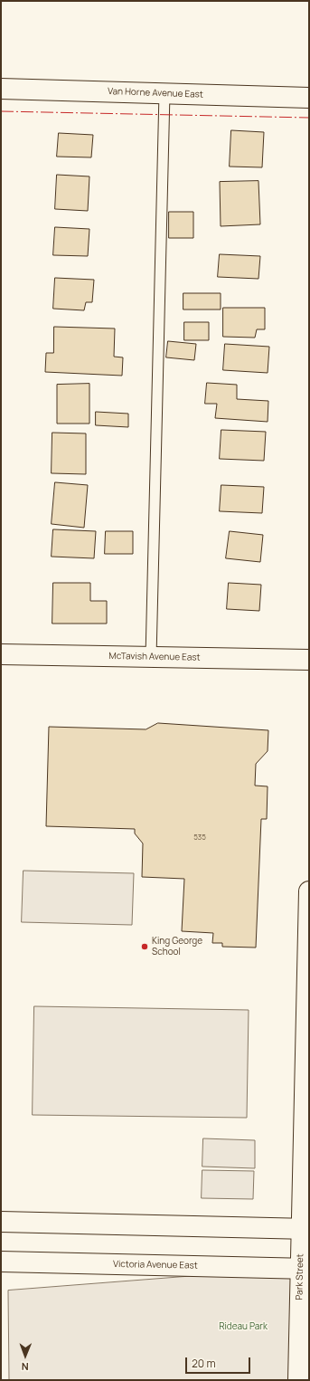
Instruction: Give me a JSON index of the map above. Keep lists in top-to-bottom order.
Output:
{
  "streets": {
    "street": [
      "Van Horne Avenue East",
      "McTavish Avenue East",
      "Victoria Avenue East",
      "Park Street"
    ]
  },
  "crossings": [
    ["Victoria Avenue East", "Park Street"]
  ],
  "parks": ["Rideau Park"],
  "places": ["King George School"],
  "house_numbers": ["535"],
  "scale_bar": "20 m",
  "north": "bottom"
}
